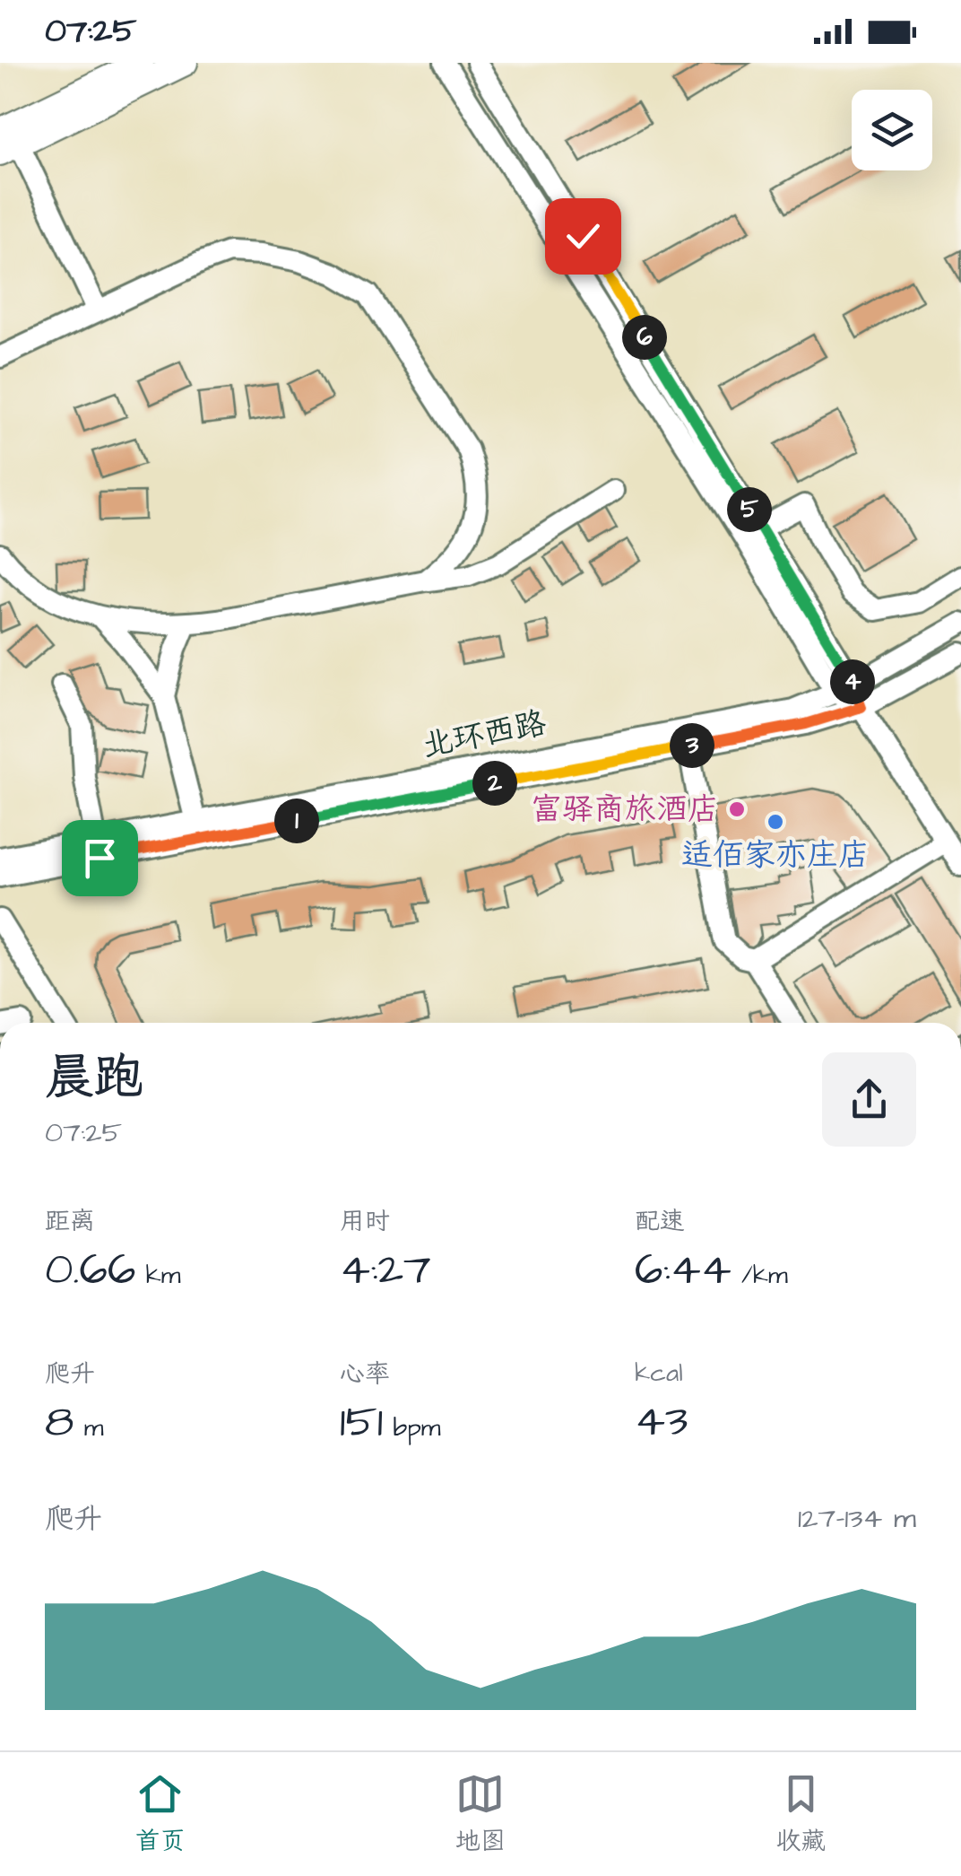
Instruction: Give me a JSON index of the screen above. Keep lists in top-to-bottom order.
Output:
{
  "streets": {
    "street": ["北环西路"]
  },
  "places": ["富驿商旅酒店", "适佰家亦庄店"],
  "page": {
    "status": "07:25",
    "pins": [
      "6",
      "5",
      "4",
      "3",
      "2",
      "1"
    ],
    "heading": ["晨跑", "07:25"],
    "stats": [
      ["距离", "0.66 km"],
      ["用时", "4:27"],
      ["配速", "6:44 /km"],
      ["爬升", "8 m"],
      ["心率", "151 bpm"],
      ["kcal", "43"]
    ],
    "chart": ["爬升", "127–134 m"],
    "tabs": ["首页", "地图", "收藏"]
  }
}
